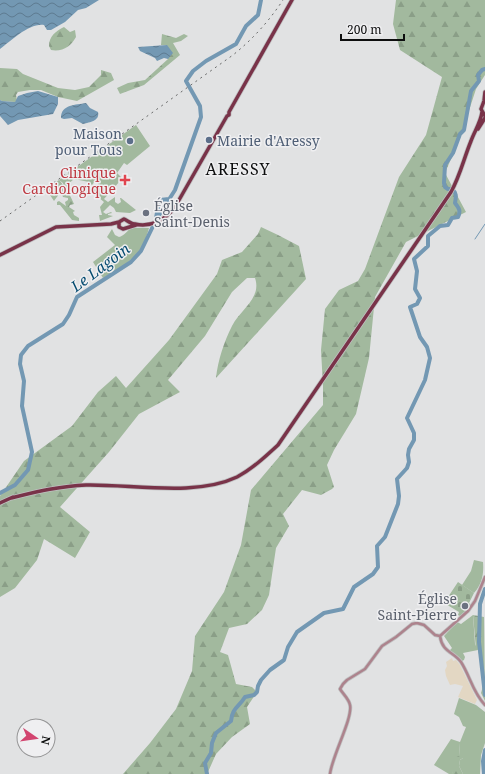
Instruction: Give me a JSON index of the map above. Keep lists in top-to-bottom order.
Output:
{
  "districts": ["ARESSY"],
  "water": ["Le Lagoin"],
  "places": {
    "other": [
      "Mairie d'Aressy",
      "Maison pour Tous",
      "Église Saint-Denis",
      "Église Saint-Pierre"
    ],
    "health": ["Clinique Cardiologique"]
  },
  "scale_bar": "200 m",
  "north": "right"
}
